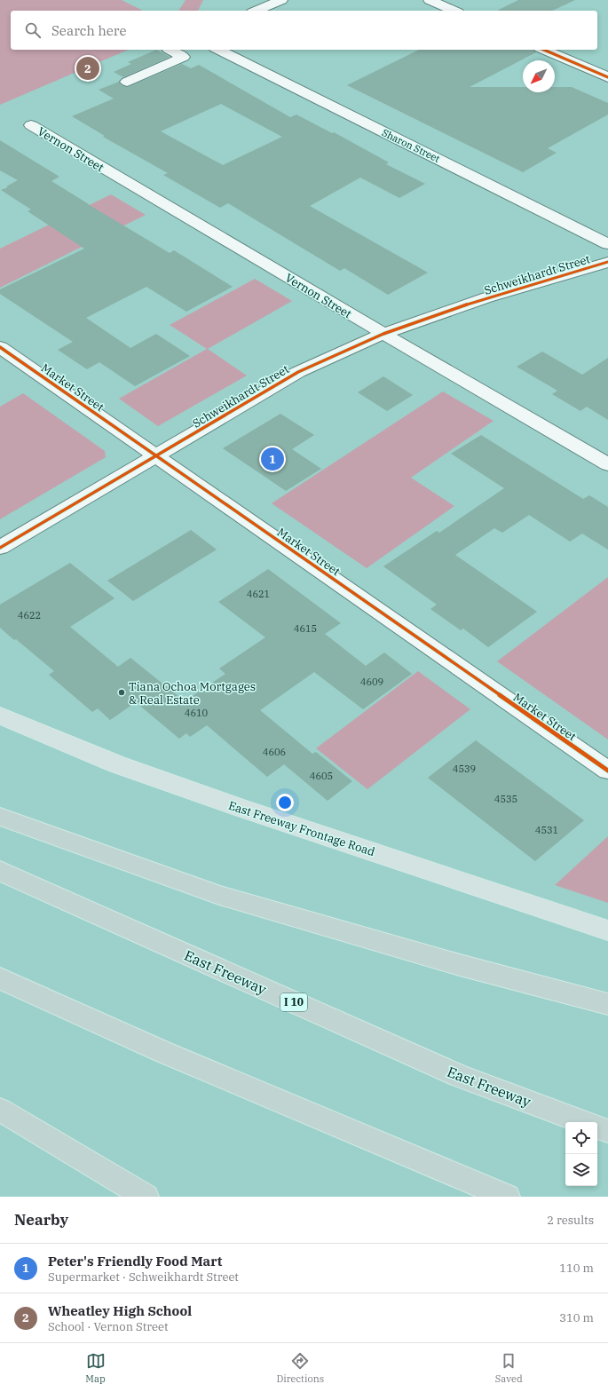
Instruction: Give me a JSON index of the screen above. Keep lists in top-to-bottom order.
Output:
{
  "streets": {
    "highway": ["East Freeway", "I 10"],
    "main road": ["East Freeway Frontage Road"],
    "street": [
      "Sharon Street",
      "Vernon Street",
      "Schweikhardt Street",
      "Market Street"
    ]
  },
  "crossings": [
    ["Vernon Street", "Schweikhardt Street"],
    ["Schweikhardt Street", "Market Street"]
  ],
  "places": ["Tiana Ochoa Mortgages & Real Estate"],
  "house_numbers": [
    "4621",
    "4622",
    "4615",
    "4609",
    "4610",
    "4606",
    "4539",
    "4605",
    "4535",
    "4531"
  ],
  "north": "bottom left",
  "page": {
    "search": "Search here",
    "pins": ["2", "1"],
    "heading": ["Nearby", "2 results"],
    "list": [
      {
        "mark": "1",
        "name": "Peter's Friendly Food Mart",
        "note": "Supermarket · Schweikhardt Street",
        "value": "110 m"
      },
      {
        "mark": "2",
        "name": "Wheatley High School",
        "note": "School · Vernon Street",
        "value": "310 m"
      }
    ],
    "nav": ["Map", "Directions", "Saved"]
  }
}
